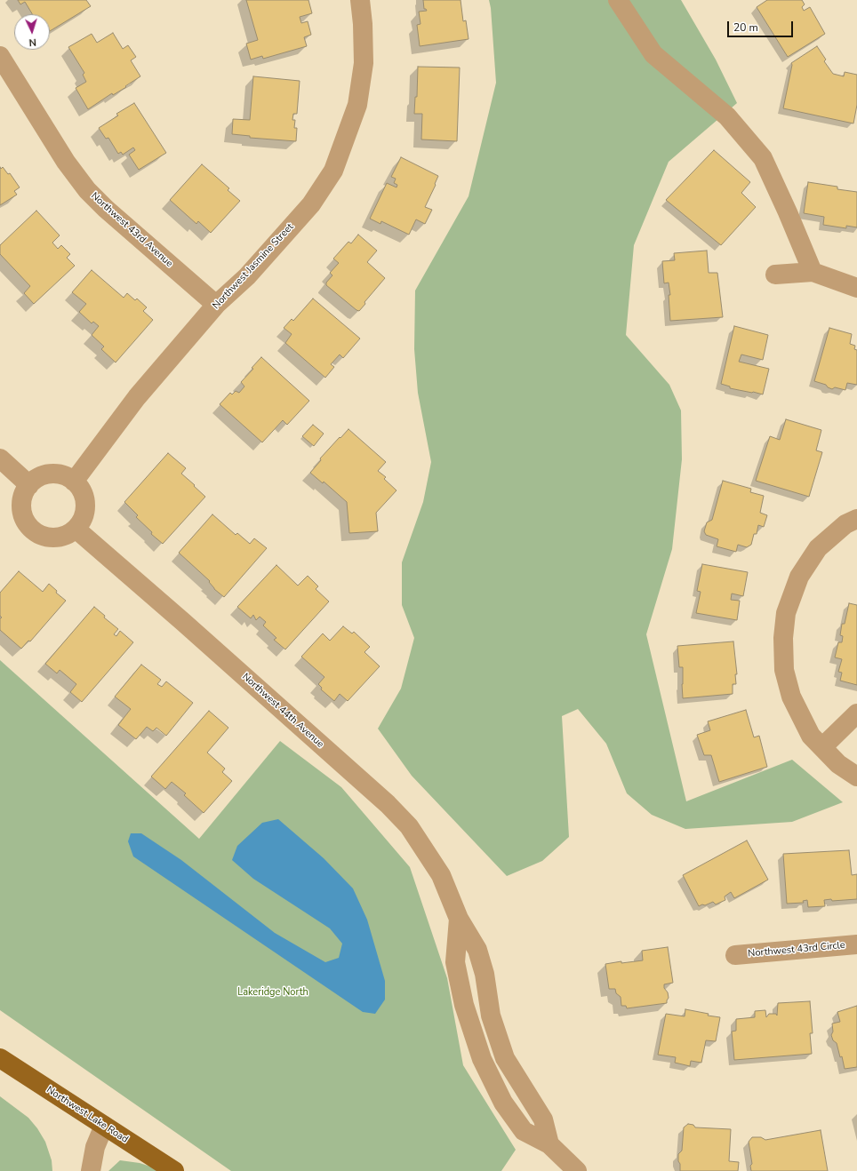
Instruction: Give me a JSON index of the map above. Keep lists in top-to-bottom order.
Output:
{
  "streets": {
    "main road": ["Northwest Lake Road"],
    "street": [
      "Northwest 43rd Avenue",
      "Northwest Jasmine Street",
      "Northwest 44th Avenue",
      "Northwest 43rd Circle"
    ]
  },
  "crossings": [
    ["Northwest 43rd Avenue", "Northwest Jasmine Street"],
    ["Northwest Jasmine Street", "Northwest 44th Avenue"]
  ],
  "parks": ["Lakeridge North"],
  "scale_bar": "20 m",
  "north": "bottom"
}
